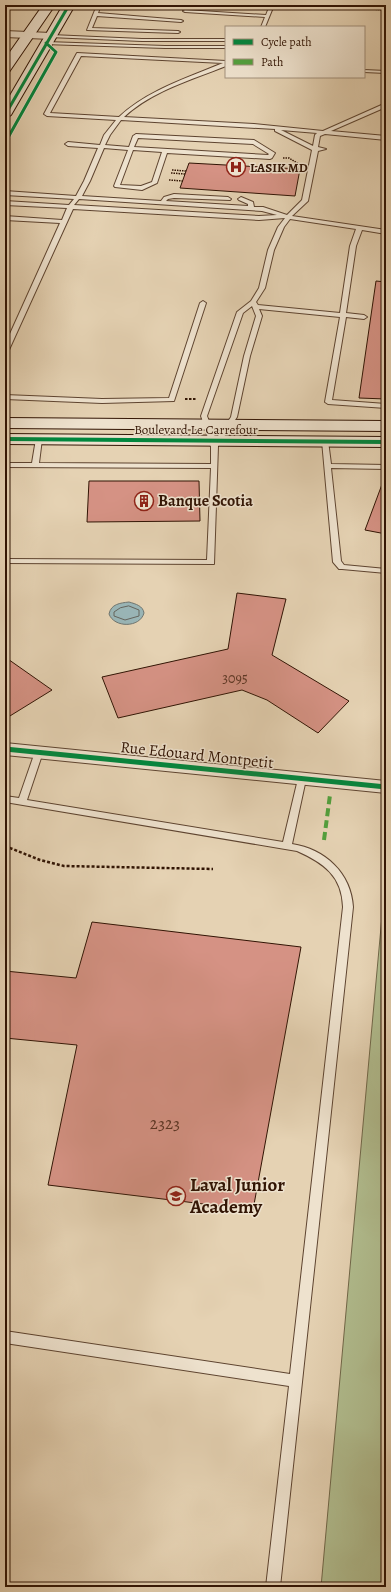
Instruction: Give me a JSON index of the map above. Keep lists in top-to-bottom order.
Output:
{
  "streets": {
    "street": ["Boulevard Le Carrefour", "Rue Edouard Montpetit"]
  },
  "places": {
    "hospital": ["LASIK MD"],
    "building": ["Banque Scotia"],
    "school or university": ["Laval Junior Academy"]
  },
  "house_numbers": ["3095", "2323"],
  "legend": ["Cycle path", "Path"]
}
